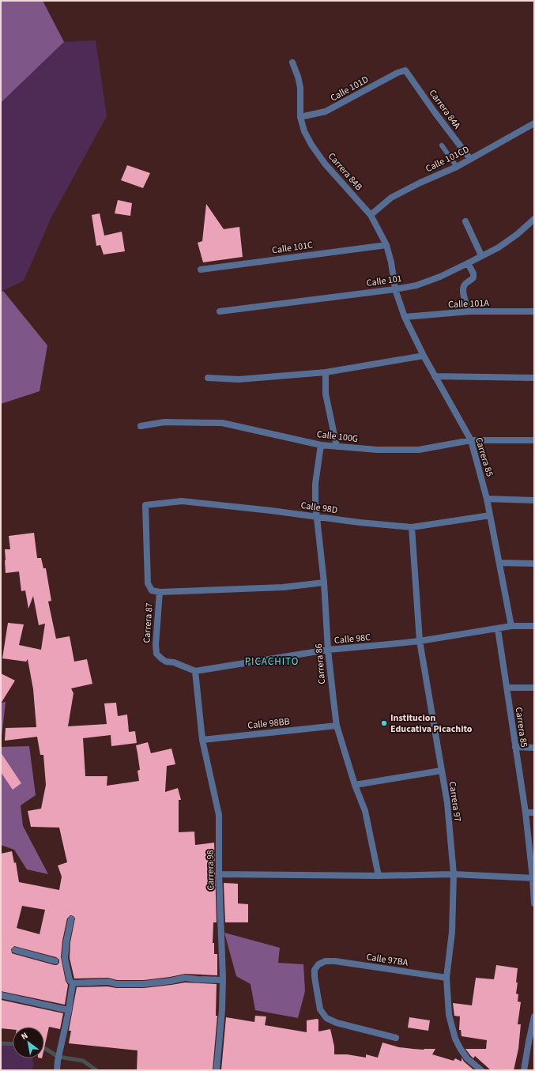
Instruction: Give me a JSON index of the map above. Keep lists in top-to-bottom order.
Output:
{
  "streets": {
    "street": [
      "Calle 101D",
      "Carrera 84A",
      "Calle 101CD",
      "Carrera 84B",
      "Calle 101C",
      "Calle 101",
      "Calle 101A",
      "Calle 100G",
      "Carrera 85",
      "Calle 98D",
      "Carrera 87",
      "Calle 98C",
      "Carrera 86",
      "Calle 98BB",
      "Carrera 97",
      "Carrera 98",
      "Calle 97BA"
    ]
  },
  "crossings": [
    ["Calle 101D", "Carrera 84A"],
    ["Calle 101D", "Carrera 84B"],
    ["Carrera 84A", "Calle 101CD"],
    ["Calle 101CD", "Carrera 84B"],
    ["Carrera 84B", "Calle 101C"],
    ["Carrera 84B", "Calle 101"],
    ["Carrera 84B", "Carrera 85"],
    ["Calle 101", "Carrera 85"],
    ["Calle 101A", "Carrera 85"],
    ["Calle 100G", "Carrera 85"],
    ["Calle 100G", "Carrera 86"],
    ["Carrera 85", "Calle 98D"],
    ["Carrera 85", "Calle 98C"],
    ["Calle 98D", "Carrera 87"],
    ["Calle 98D", "Carrera 86"],
    ["Calle 98D", "Carrera 97"],
    ["Carrera 87", "Calle 98C"],
    ["Carrera 87", "Carrera 98"],
    ["Calle 98C", "Carrera 86"],
    ["Calle 98C", "Carrera 97"],
    ["Calle 98C", "Carrera 98"],
    ["Carrera 86", "Calle 98BB"],
    ["Calle 98BB", "Carrera 98"],
    ["Carrera 97", "Calle 97BA"]
  ],
  "districts": ["PICACHITO"],
  "places": ["Institucion Educativa Picachito"],
  "north": "top left"
}
